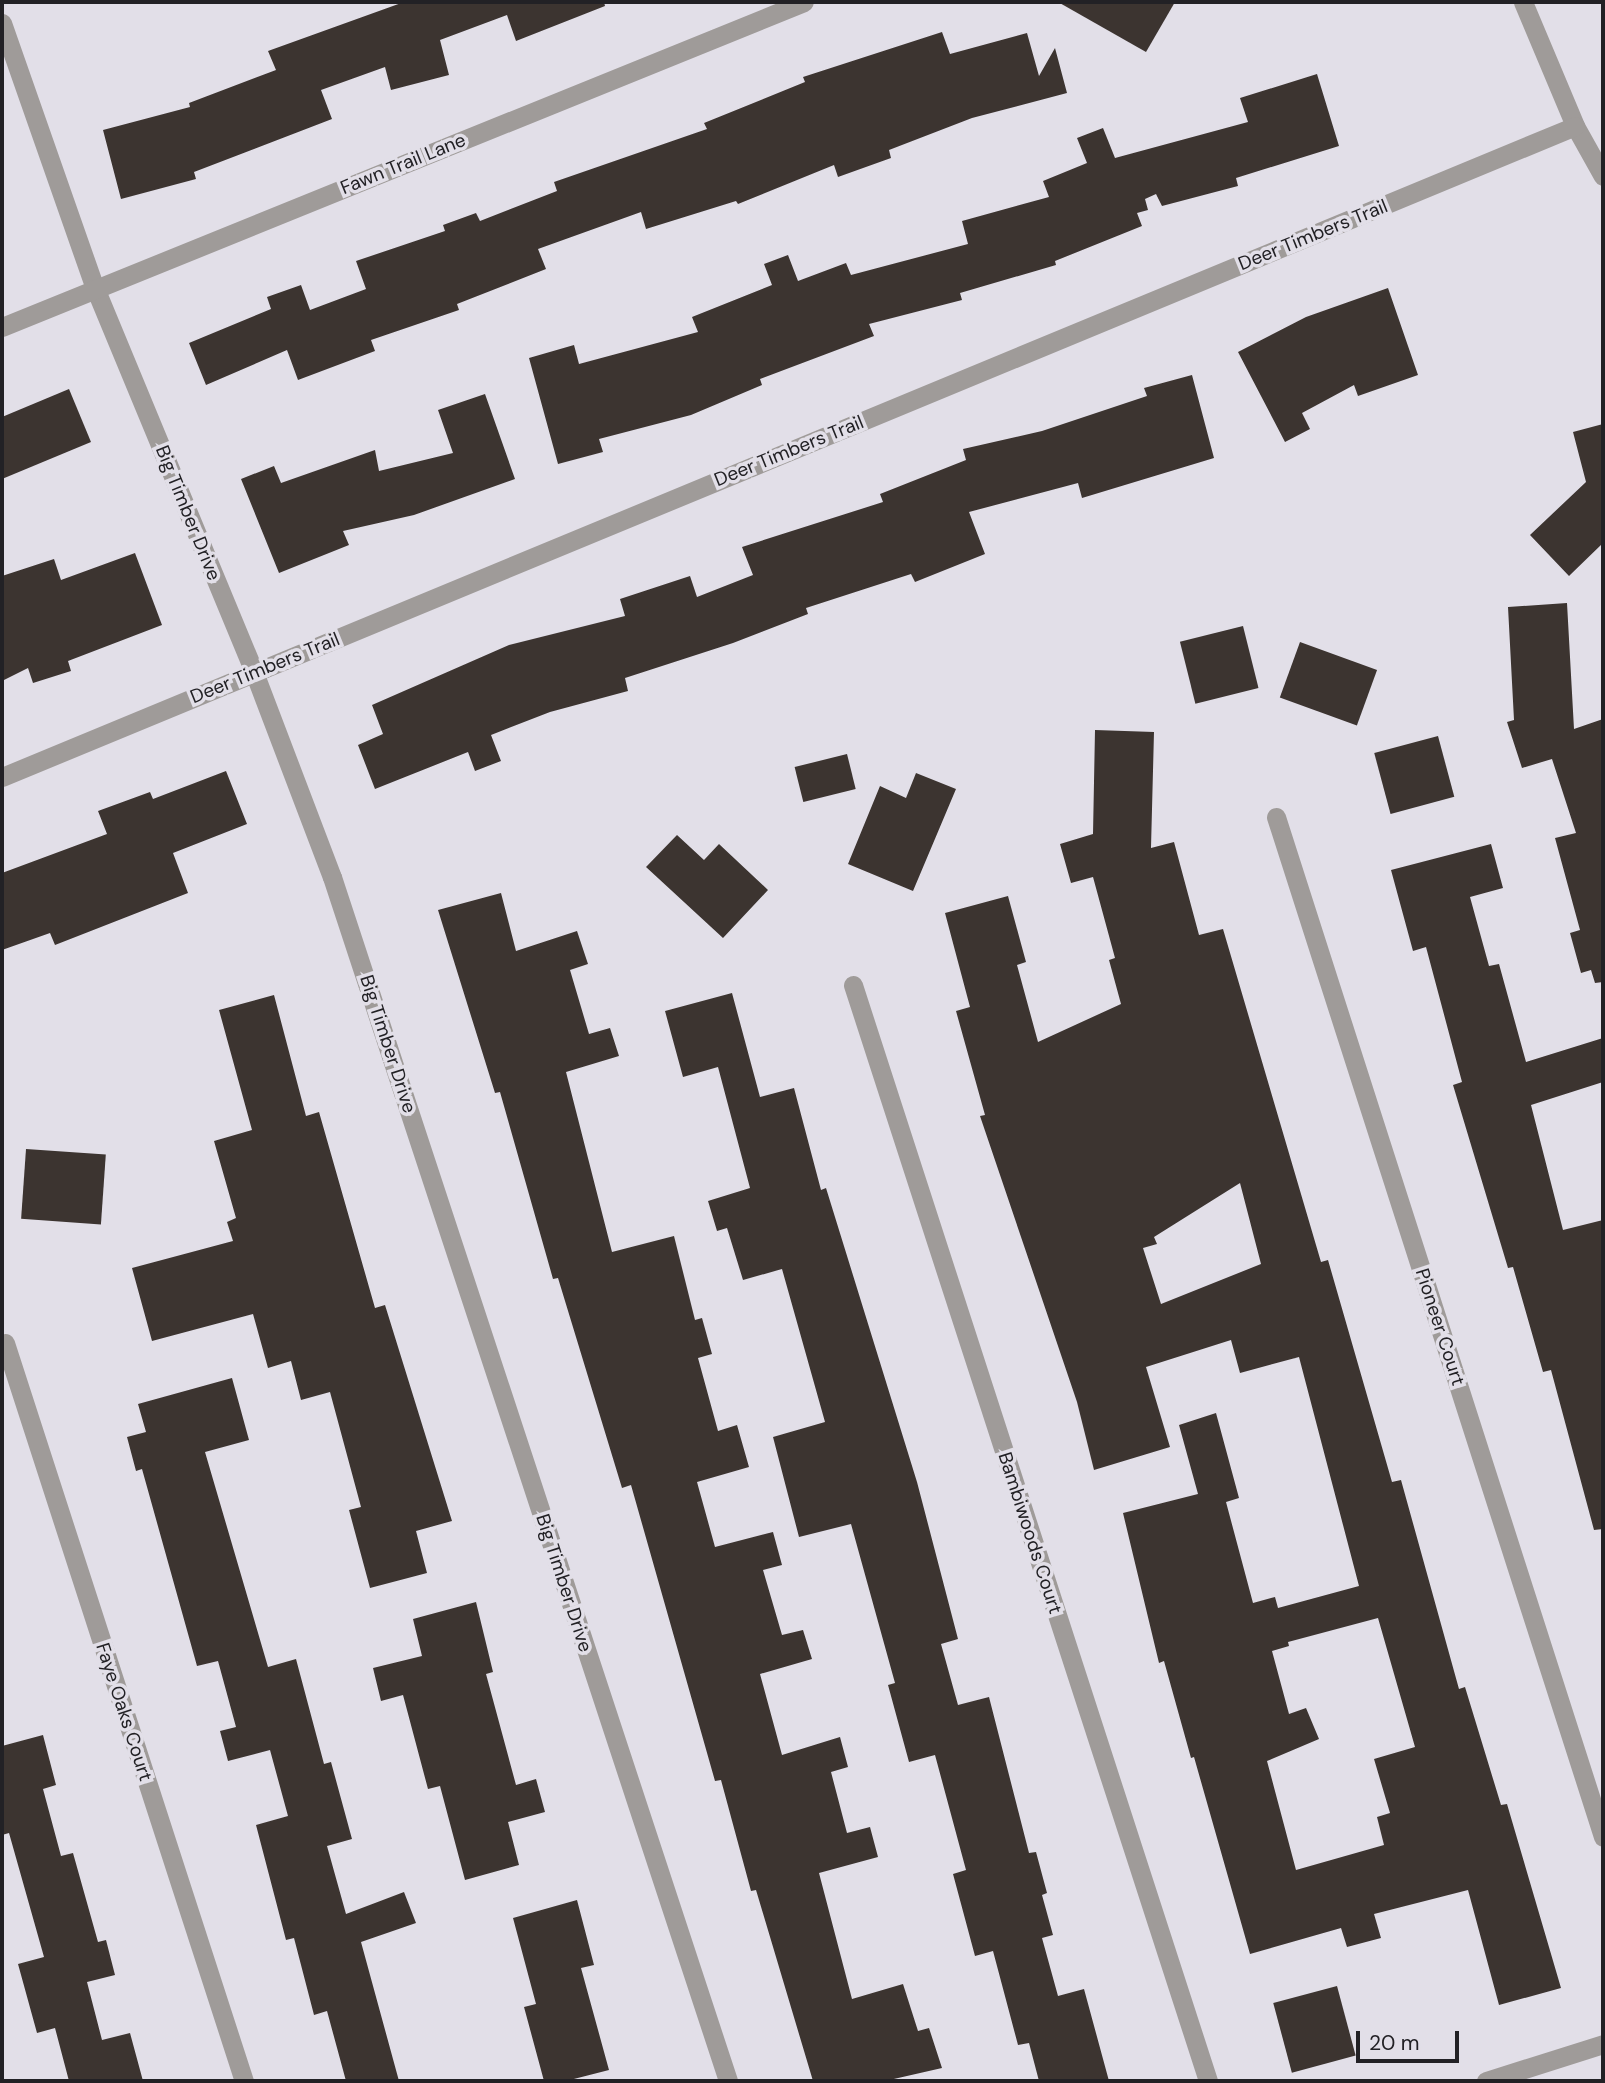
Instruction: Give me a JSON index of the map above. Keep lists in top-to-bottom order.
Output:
{
  "streets": {
    "street": [
      "Fawn Trail Lane",
      "Deer Timbers Trail",
      "Big Timber Drive",
      "Pioneer Court",
      "Bambiwoods Court",
      "Faye Oaks Court"
    ]
  },
  "crossings": [
    ["Fawn Trail Lane", "Big Timber Drive"],
    ["Deer Timbers Trail", "Big Timber Drive"]
  ],
  "scale_bar": "20 m"
}
